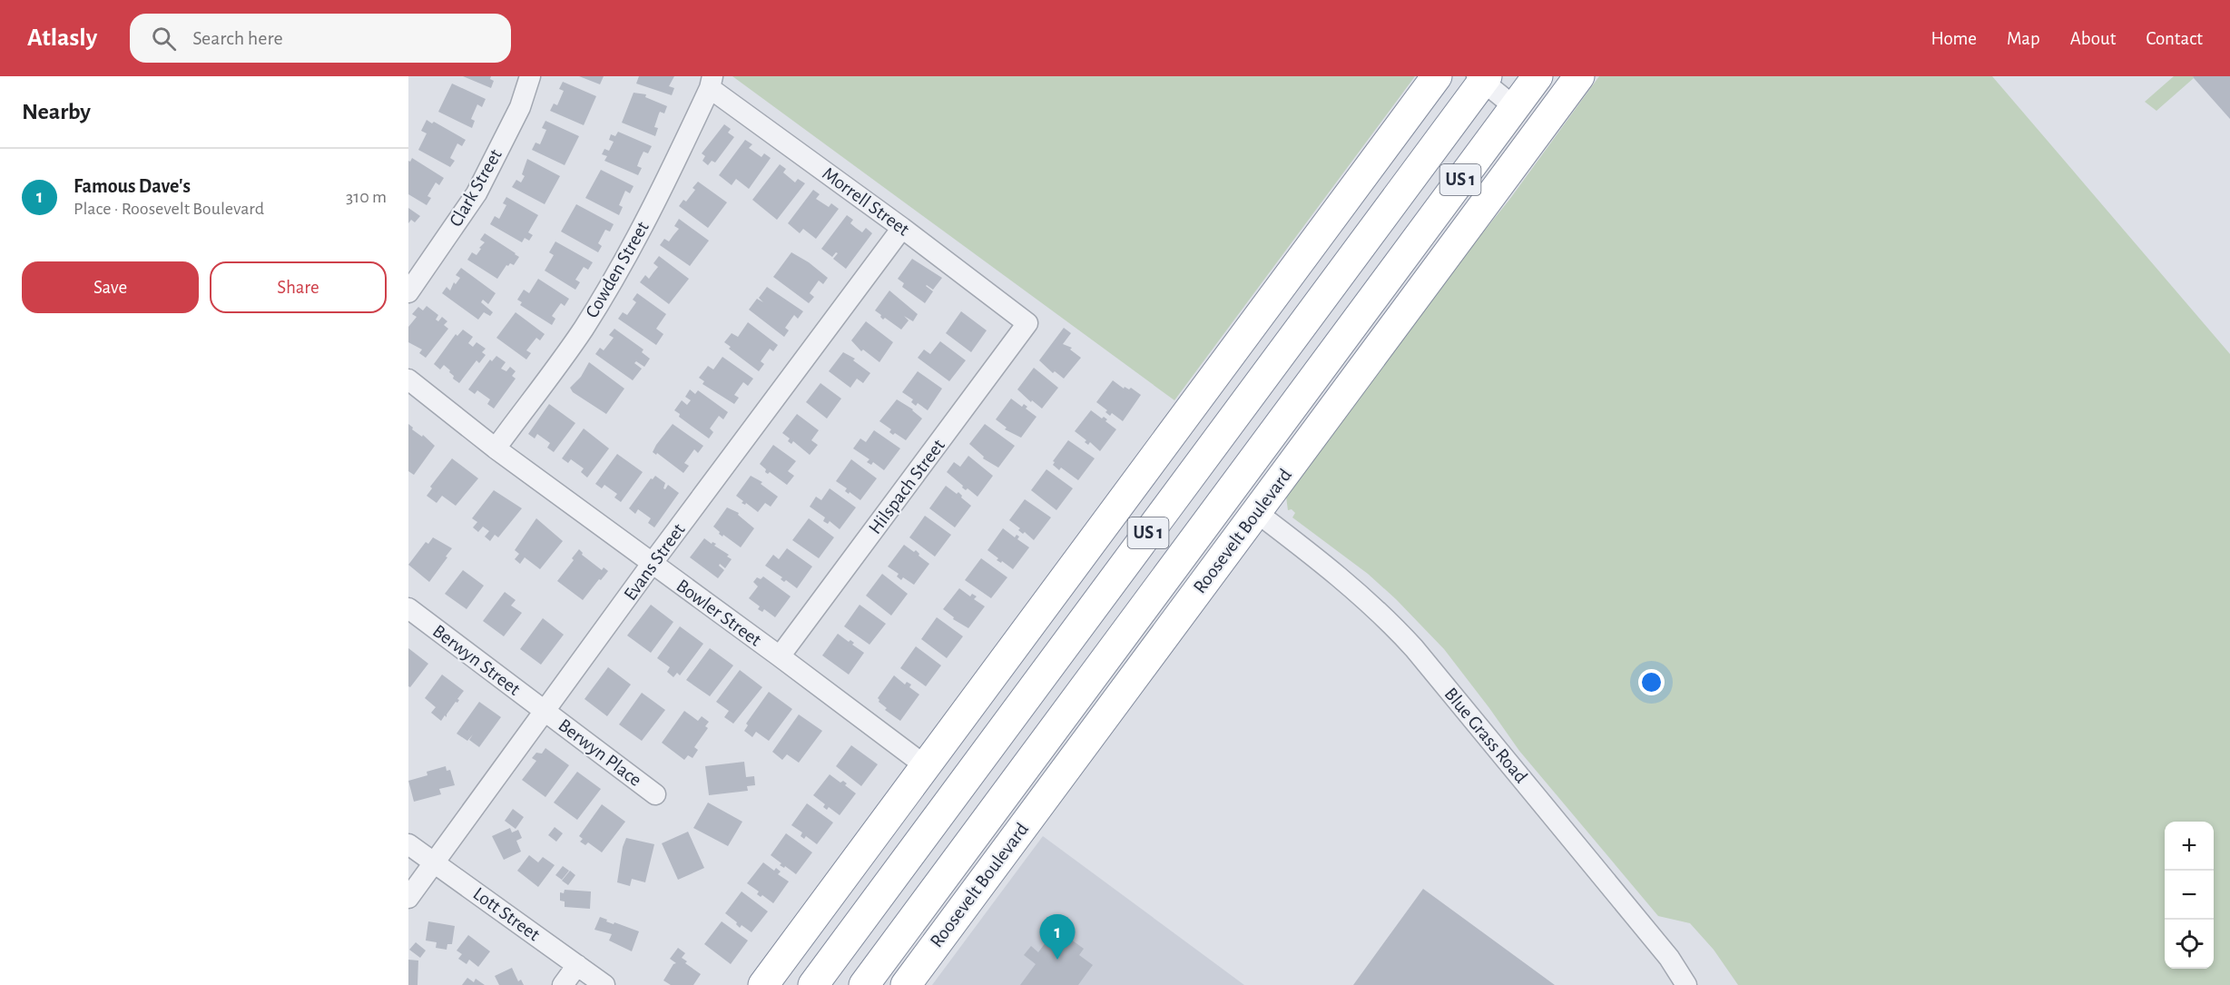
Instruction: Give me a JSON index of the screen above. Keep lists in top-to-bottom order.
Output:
{
  "streets": {
    "highway": ["US 1", "Roosevelt Boulevard"],
    "street": [
      "Clark Street",
      "Morrell Street",
      "Cowden Street",
      "Hilspach Street",
      "Evans Street",
      "Bowler Street",
      "Berwyn Street",
      "Blue Grass Road",
      "Berwyn Place",
      "Lott Street"
    ]
  },
  "crossings": [
    ["US 1", "Bowler Street"],
    ["Morrell Street", "Cowden Street"],
    ["Morrell Street", "Hilspach Street"],
    ["Morrell Street", "Evans Street"],
    ["Cowden Street", "Bowler Street"],
    ["Hilspach Street", "Bowler Street"],
    ["Roosevelt Boulevard", "Blue Grass Road"],
    ["Evans Street", "Bowler Street"],
    ["Evans Street", "Berwyn Street"],
    ["Evans Street", "Berwyn Place"],
    ["Evans Street", "Lott Street"],
    ["Berwyn Street", "Berwyn Place"]
  ],
  "page": {
    "header": "Atlasly",
    "search": "Search here",
    "nav": [
      "Home",
      "Map",
      "About",
      "Contact"
    ],
    "heading": "Nearby",
    "list": [
      {
        "mark": "1",
        "name": "Famous Dave's",
        "note": "Place · Roosevelt Boulevard",
        "value": "310 m"
      }
    ],
    "buttons": ["Save", "Share"],
    "map_buttons": ["+", "−"],
    "pins": "1"
  }
}
